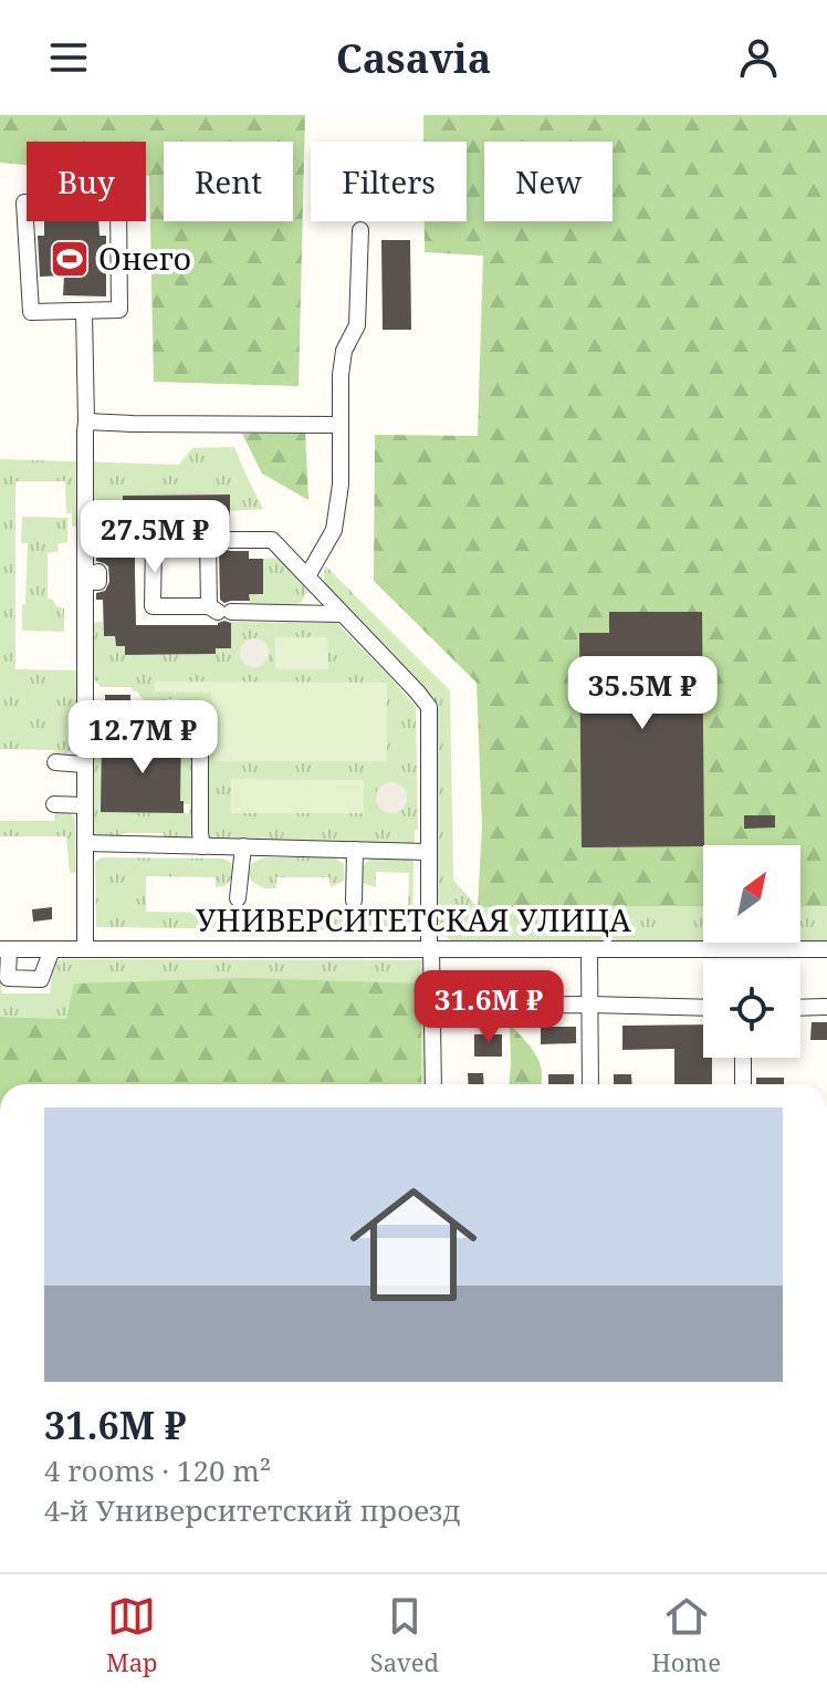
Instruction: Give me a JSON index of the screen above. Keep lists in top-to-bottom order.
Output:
{
  "streets": {
    "street": ["УНИВЕРСИТЕТСКАЯ УЛИЦА"]
  },
  "places": {
    "sports": ["Онего"]
  },
  "north": "top right",
  "page": {
    "header": "Casavia",
    "chip": [
      "Buy",
      "Rent",
      "Filters",
      "New"
    ],
    "price": [
      "27.5M ₽",
      "35.5M ₽",
      "12.7M ₽",
      "31.6M ₽"
    ],
    "list": [
      {
        "name": "31.6M ₽",
        "note": "4 rooms · 120 m² · 4-й Университетский проезд"
      }
    ],
    "tabs": ["Map", "Saved", "Home"]
  }
}
